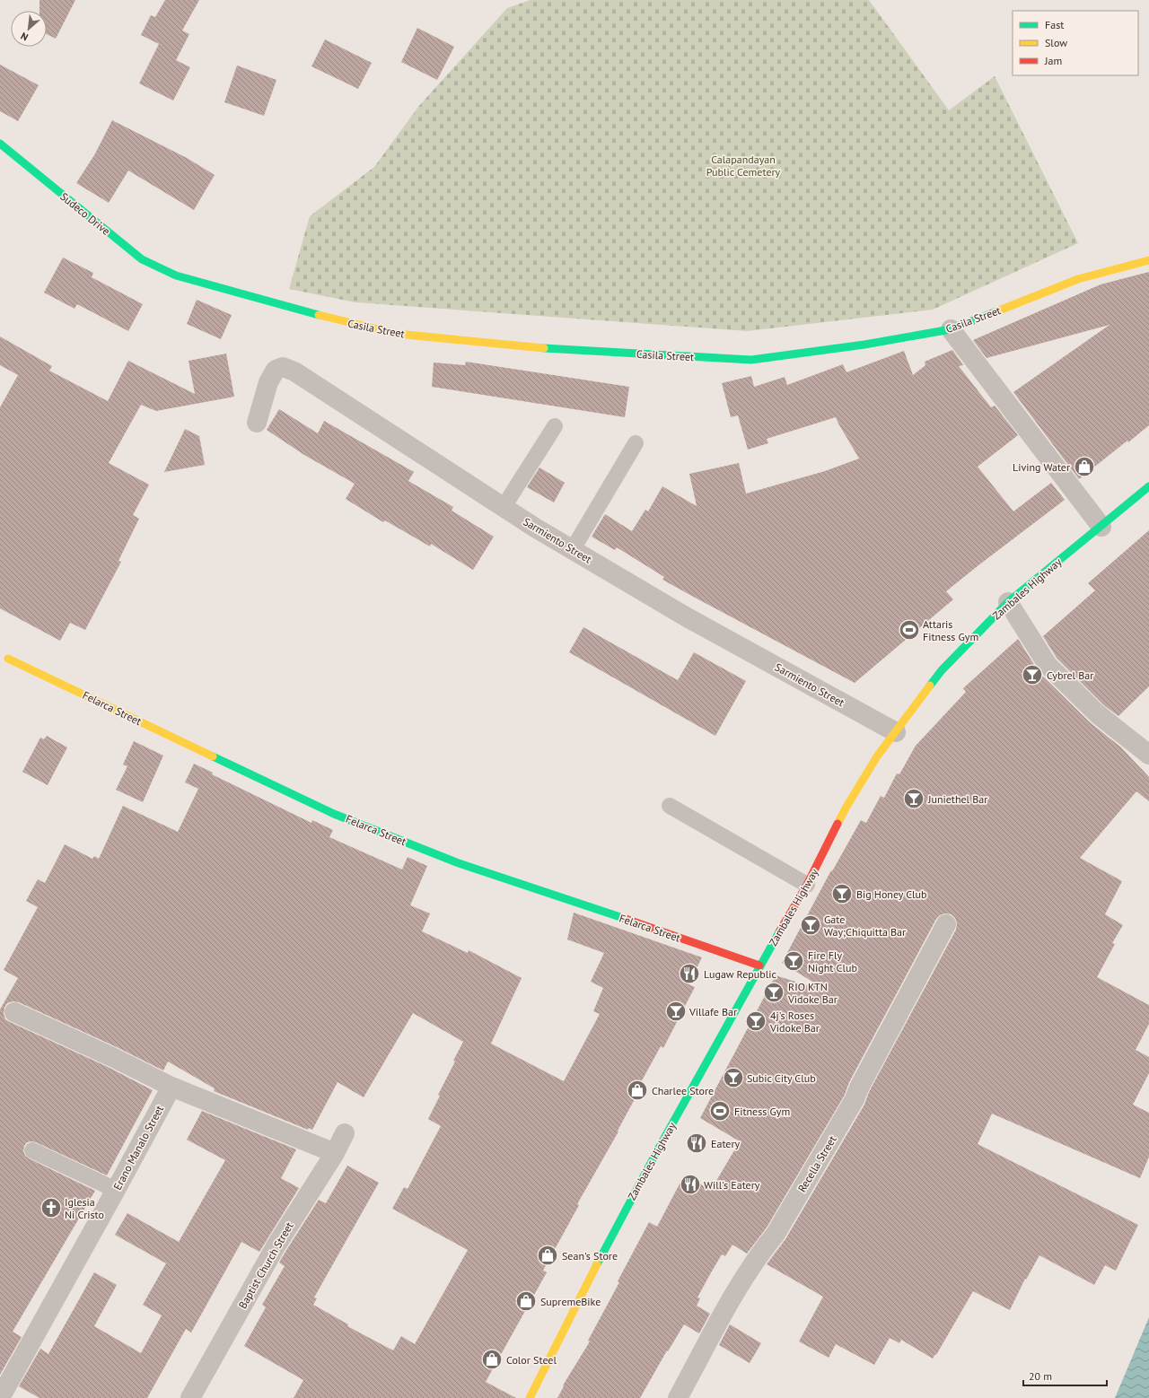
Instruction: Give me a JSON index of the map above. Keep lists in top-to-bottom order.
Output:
{
  "streets": {
    "street": [
      "Sudeco Drive",
      "Casila Street",
      "Sarmiento Street",
      "Zambales Highway",
      "Felarca Street",
      "Erano Manalo Street",
      "Recella Street",
      "Baptist Church Street"
    ]
  },
  "crossings": [
    ["Sudeco Drive", "Casila Street"],
    ["Sarmiento Street", "Zambales Highway"],
    ["Zambales Highway", "Felarca Street"]
  ],
  "parks": ["Calapandayan Public Cemetery"],
  "places": {
    "shop": [
      "Living Water",
      "Charlee Store",
      "Sean's Store",
      "SupremeBike",
      "Color Steel"
    ],
    "sports": ["Attaris Fitness Gym", "Fitness Gym"],
    "bar": [
      "Cybrel Bar",
      "Juniethel Bar",
      "Big Honey Club",
      "Gate Way;Chiquitta Bar",
      "Fire Fly Night Club",
      "RIO KTN Vidoke Bar",
      "Villafe Bar",
      "4j's Roses Vidoke Bar",
      "Subic City Club"
    ],
    "restaurant": ["Lugaw Republic", "Eatery", "Will's Eatery"],
    "church": ["Iglesia Ni Cristo"]
  },
  "legend": ["Fast", "Slow", "Jam"],
  "scale_bar": "20 m",
  "north": "bottom left"
}
